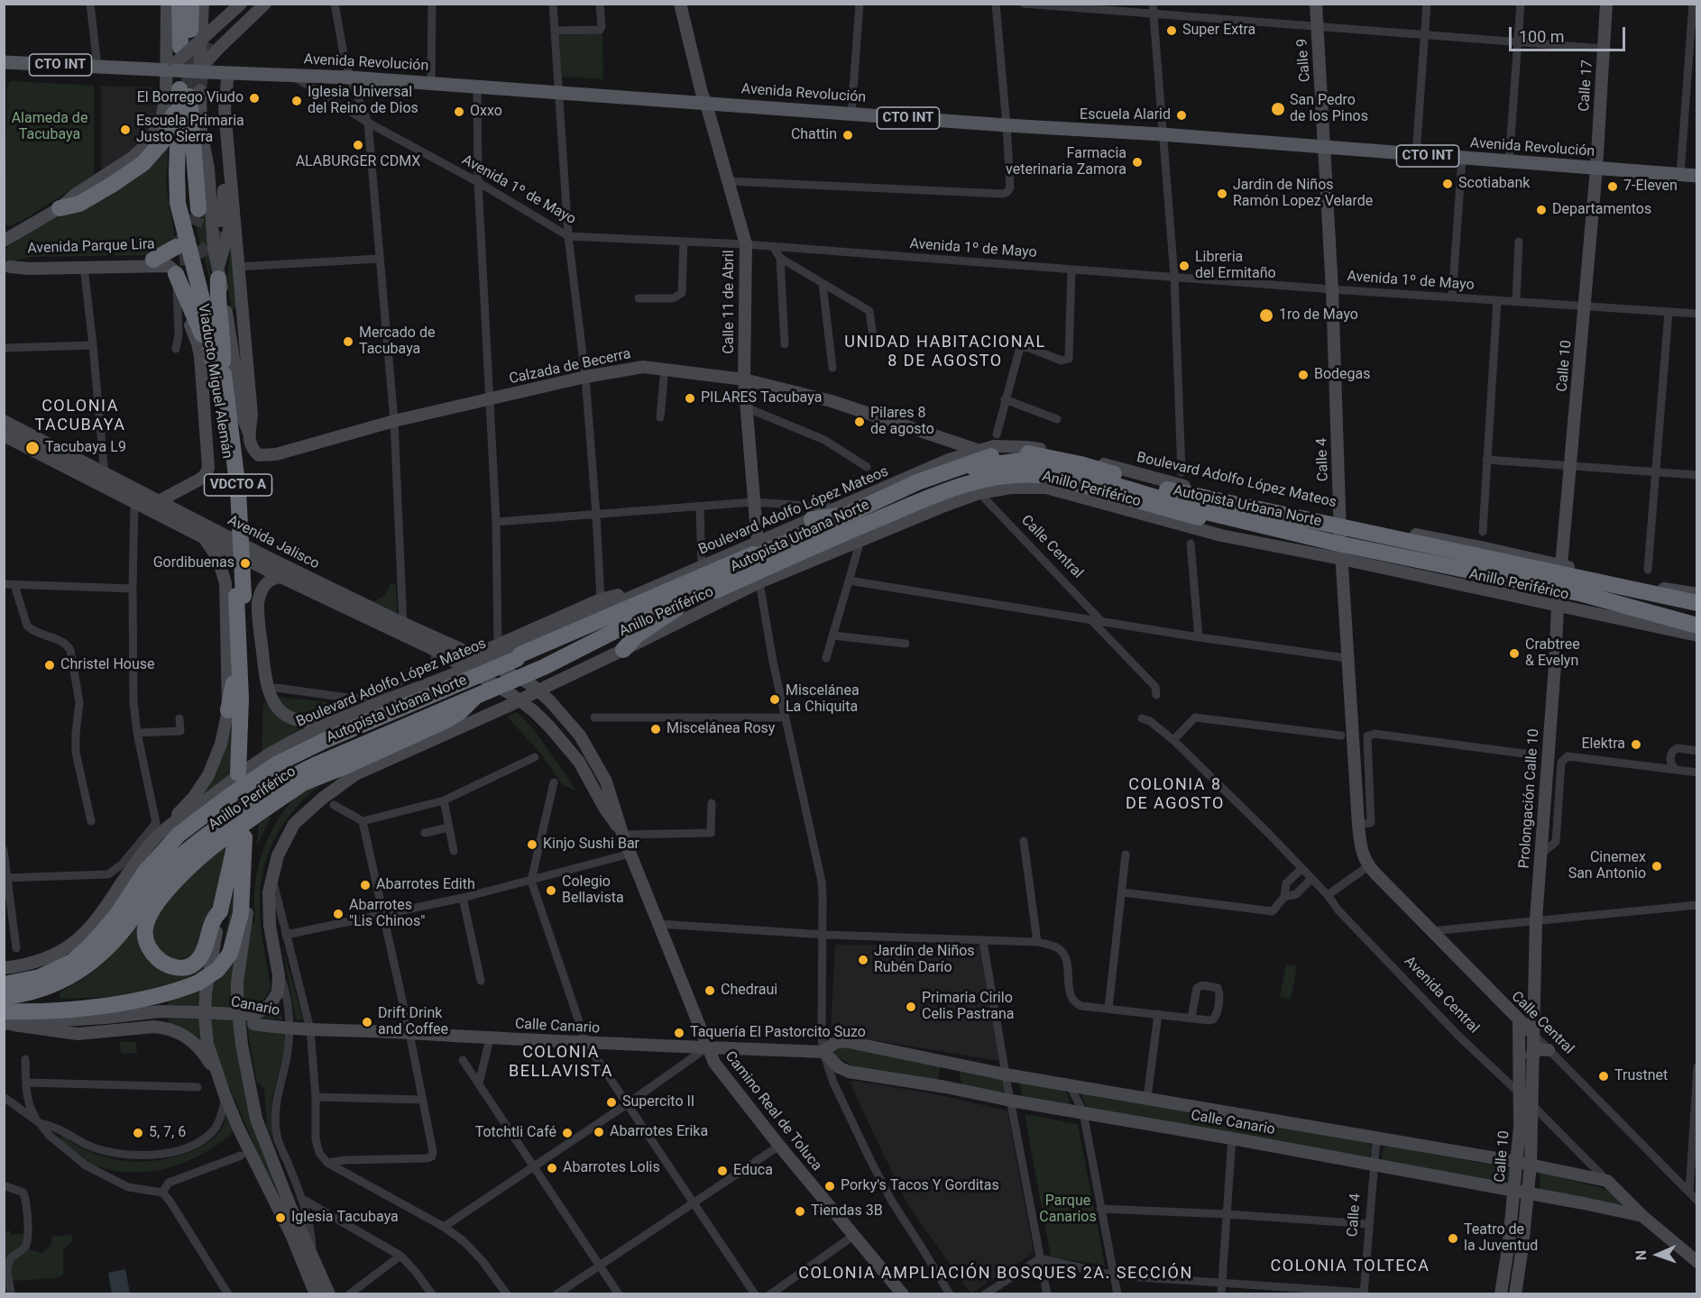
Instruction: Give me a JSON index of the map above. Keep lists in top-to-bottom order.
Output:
{
  "streets": {
    "highway": [
      "Viaducto Miguel Alemán",
      "VDCTO A",
      "Anillo Periférico",
      "Autopista Urbana Norte"
    ],
    "main road": [
      "Calle 9",
      "Avenida Revolución",
      "CTO INT",
      "Calle 17",
      "Avenida Parque Lira",
      "Calle 11 de Abril",
      "Calle 10",
      "Calzada de Becerra",
      "Calle 4",
      "Boulevard Adolfo López Mateos",
      "Avenida Jalisco",
      "Calle Central",
      "Prolongación Calle 10",
      "Avenida Central",
      "Canario",
      "Calle Canario",
      "Camino Real de Toluca"
    ],
    "street": ["Avenida 1º de Mayo"]
  },
  "crossings": [
    ["Calle 9", "Avenida Revolución"],
    ["Calle 9", "Calle 4"],
    ["Avenida Revolución", "Calle 17"],
    ["Avenida Revolución", "Avenida 1º de Mayo"],
    ["Avenida Revolución", "Avenida Parque Lira"],
    ["Avenida Revolución", "Calle 11 de Abril"],
    ["Avenida Revolución", "Calle 10"],
    ["Avenida Revolución", "Calle 4"],
    ["Calle 17", "Calle 10"],
    ["Avenida 1º de Mayo", "Calle 11 de Abril"],
    ["Avenida 1º de Mayo", "Calle 10"],
    ["Avenida 1º de Mayo", "Calle 4"],
    ["Calle 11 de Abril", "Calzada de Becerra"],
    ["Calle 11 de Abril", "Boulevard Adolfo López Mateos"],
    ["Calle 10", "Boulevard Adolfo López Mateos"],
    ["Calle 10", "Anillo Periférico"],
    ["Calle 10", "Calle Central"],
    ["Calle 10", "Prolongación Calle 10"],
    ["Calle 10", "Avenida Central"],
    ["Calle 10", "Calle Canario"],
    ["Calzada de Becerra", "Viaducto Miguel Alemán"],
    ["Calzada de Becerra", "Boulevard Adolfo López Mateos"],
    ["Viaducto Miguel Alemán", "Avenida Jalisco"],
    ["Calle 4", "Boulevard Adolfo López Mateos"],
    ["Calle 4", "Anillo Periférico"],
    ["Calle 4", "Calle Central"],
    ["Calle 4", "Calle Canario"],
    ["Boulevard Adolfo López Mateos", "Anillo Periférico"],
    ["Boulevard Adolfo López Mateos", "Avenida Jalisco"],
    ["Boulevard Adolfo López Mateos", "Calle Central"],
    ["Boulevard Adolfo López Mateos", "Prolongación Calle 10"],
    ["Boulevard Adolfo López Mateos", "Camino Real de Toluca"],
    ["Anillo Periférico", "Autopista Urbana Norte"],
    ["Anillo Periférico", "Avenida Jalisco"],
    ["Anillo Periférico", "Prolongación Calle 10"],
    ["Anillo Periférico", "Camino Real de Toluca"],
    ["Avenida Jalisco", "Camino Real de Toluca"],
    ["Calle Central", "Prolongación Calle 10"],
    ["Avenida Central", "Calle Canario"],
    ["Canario", "Calle Canario"],
    ["Calle Canario", "Camino Real de Toluca"]
  ],
  "districts": [
    "UNIDAD HABITACIONAL 8 DE AGOSTO",
    "COLONIA TACUBAYA",
    "COLONIA 8 DE AGOSTO",
    "COLONIA BELLAVISTA",
    "COLONIA TOLTECA",
    "COLONIA AMPLIACIÓN BOSQUES 2A. SECCIÓN"
  ],
  "parks": ["Alameda de Tacubaya", "Parque Canarios"],
  "places": [
    "Super Extra",
    "El Borrego Viudo",
    "Iglesia Universal del Reino de Dios",
    "San Pedro de los Pinos",
    "Oxxo",
    "Escuela Alarid",
    "Escuela Primaria Justo Sierra",
    "Chattin",
    "ALABURGER CDMX",
    "Farmacia veterinaria Zamora",
    "Scotiabank",
    "7-Eleven",
    "Jardin de Niños Ramón Lopez Velarde",
    "Departamentos",
    "Libreria del Ermitaño",
    "1ro de Mayo",
    "Mercado de Tacubaya",
    "Bodegas",
    "PILARES Tacubaya",
    "Pilares 8 de agosto",
    "Tacubaya L9",
    "Gordibuenas",
    "Crabtree & Evelyn",
    "Christel House",
    "Miscelánea La Chiquita",
    "Miscelánea Rosy",
    "Elektra",
    "Kinjo Sushi Bar",
    "Cinemex San Antonio",
    "Abarrotes Edith",
    "Colegio Bellavista",
    "Abarrotes \"Lis Chinos\"",
    "Jardín de Niños Rubén Darío",
    "Chedraui",
    "Primaria Cirilo Celis Pastrana",
    "Drift Drink and Coffee",
    "Taquería El Pastorcito Suzo",
    "Trustnet",
    "Supercito II",
    "Abarrotes Erika",
    "5, 7, 6",
    "Totchtli Café",
    "Abarrotes Lolis",
    "Educa",
    "Porky's Tacos Y Gorditas",
    "Tiendas 3B",
    "Iglesia Tacubaya",
    "Teatro de la Juventud"
  ],
  "scale_bar": "100 m",
  "north": "left"
}
